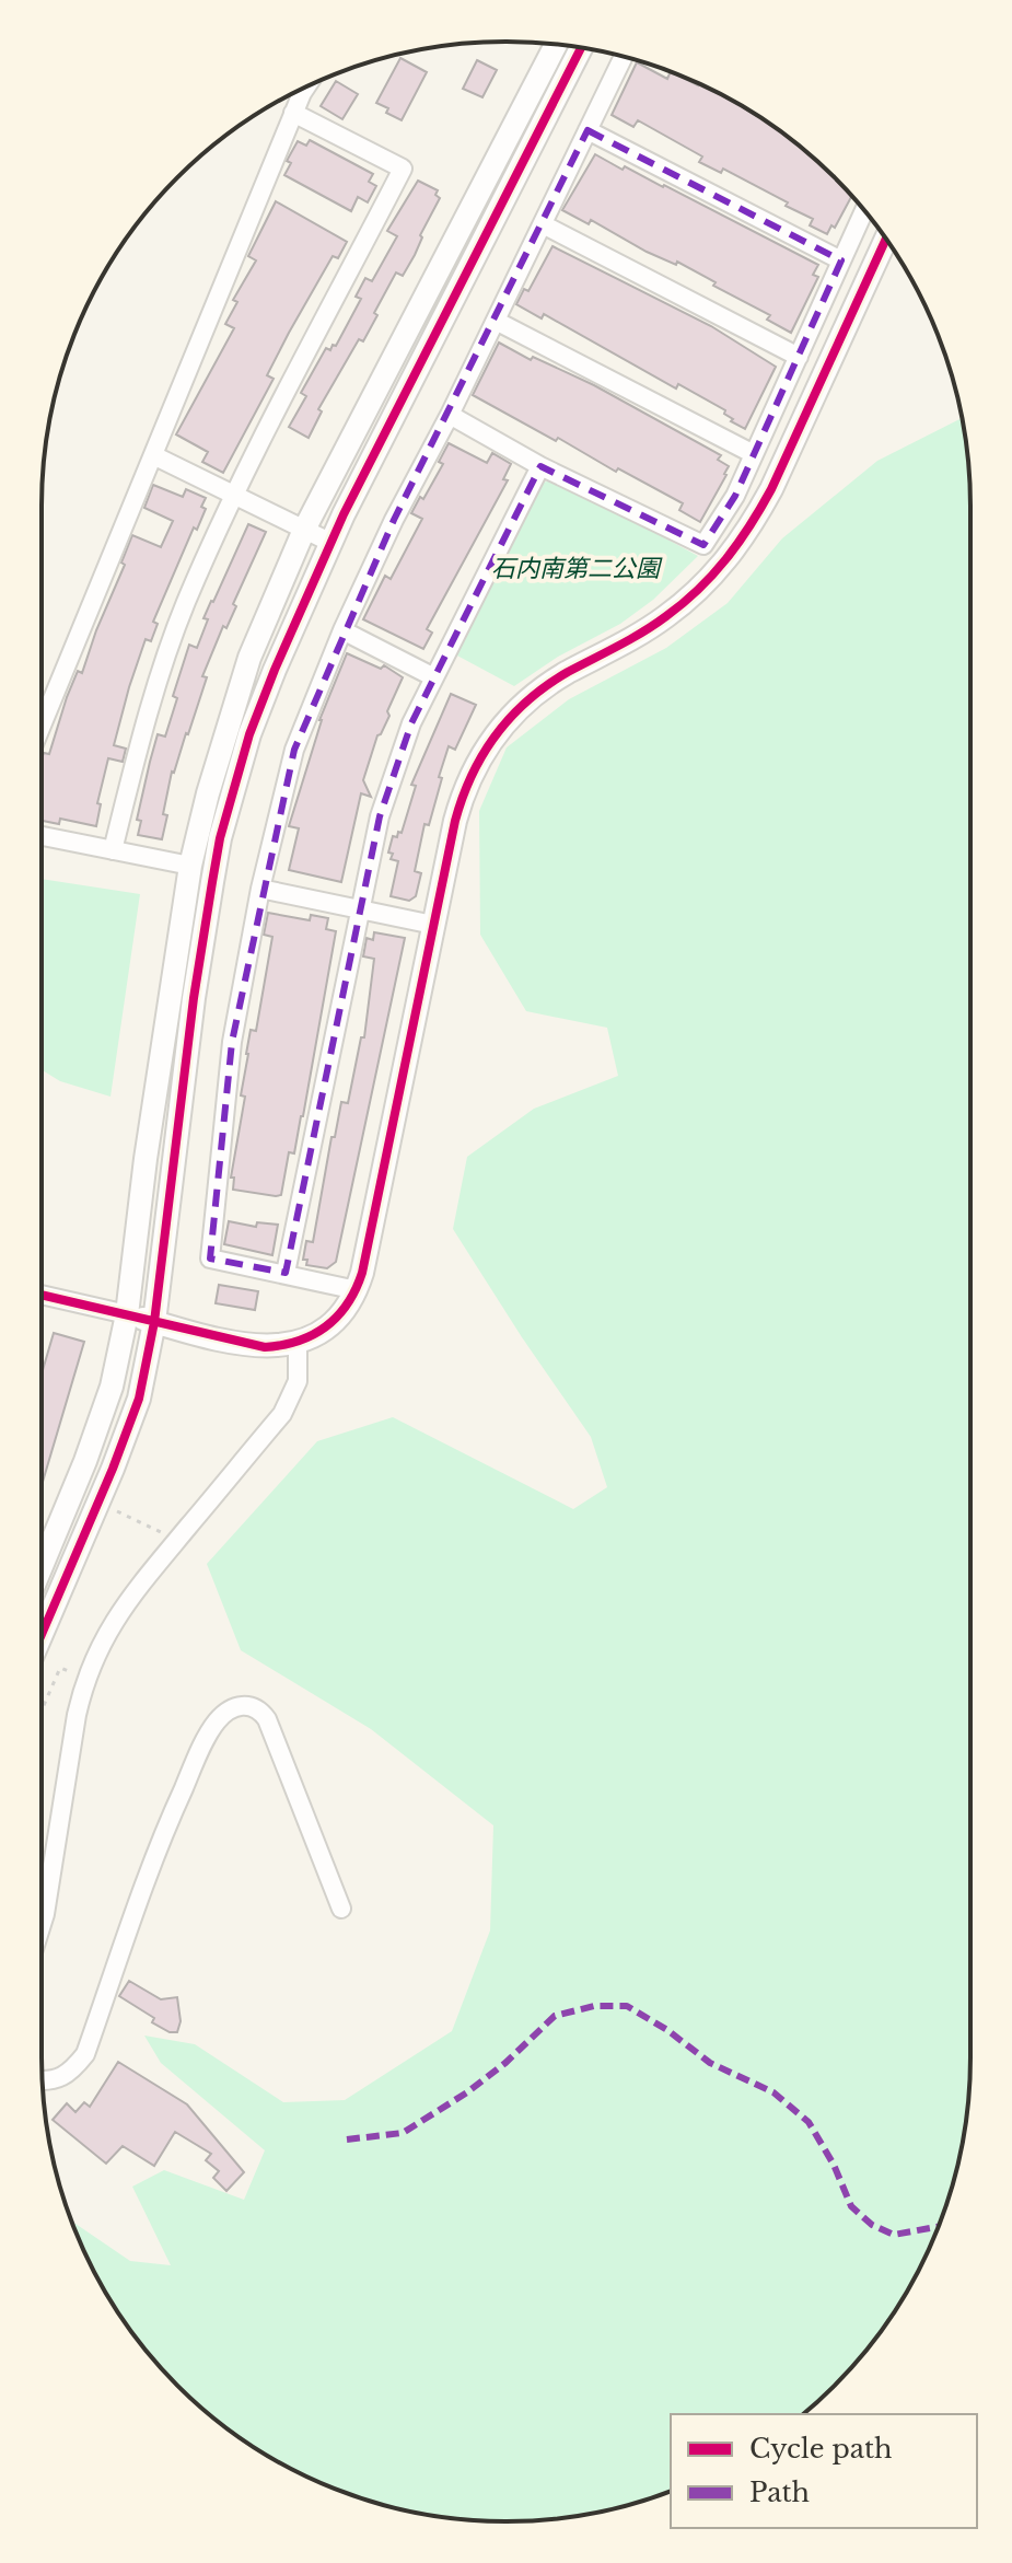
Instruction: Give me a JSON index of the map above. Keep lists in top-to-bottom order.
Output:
{
  "parks": ["石内南第二公園"],
  "legend": ["Cycle path", "Path"]
}
